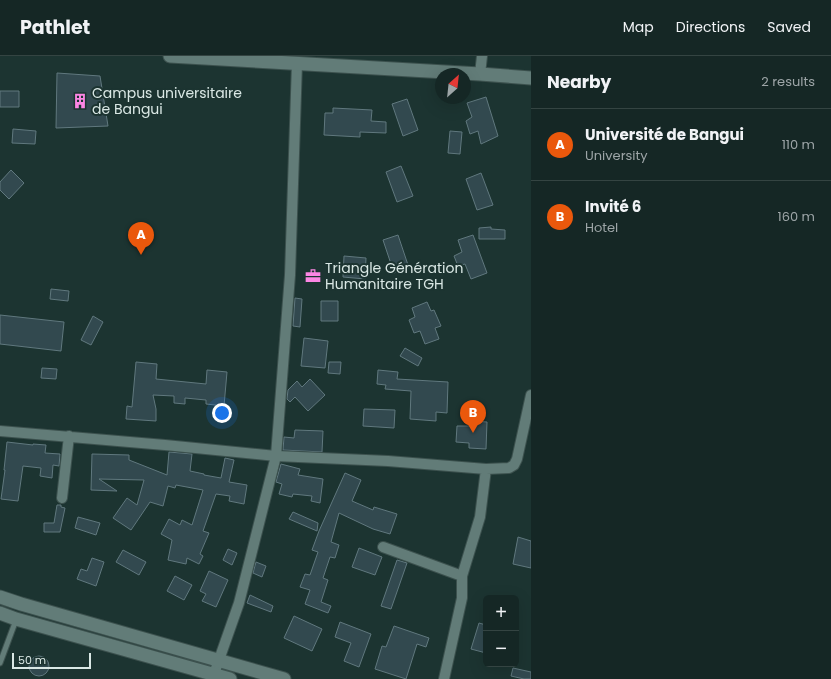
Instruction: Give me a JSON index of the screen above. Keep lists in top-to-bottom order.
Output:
{
  "places": {
    "building": ["Campus universitaire de Bangui"],
    "office": ["Triangle Génération Humanitaire TGH"]
  },
  "scale_bar": "50 m",
  "north": "top right",
  "page": {
    "header": "Pathlet",
    "nav": ["Map", "Directions", "Saved"],
    "heading": ["Nearby", "2 results"],
    "list": [
      {
        "mark": "A",
        "name": "Université de Bangui",
        "note": "University",
        "value": "110 m"
      },
      {
        "mark": "B",
        "name": "Invité 6",
        "note": "Hotel",
        "value": "160 m"
      }
    ],
    "pins": ["A", "B"],
    "map_buttons": ["+", "−"],
    "scale": "50 m"
  }
}
